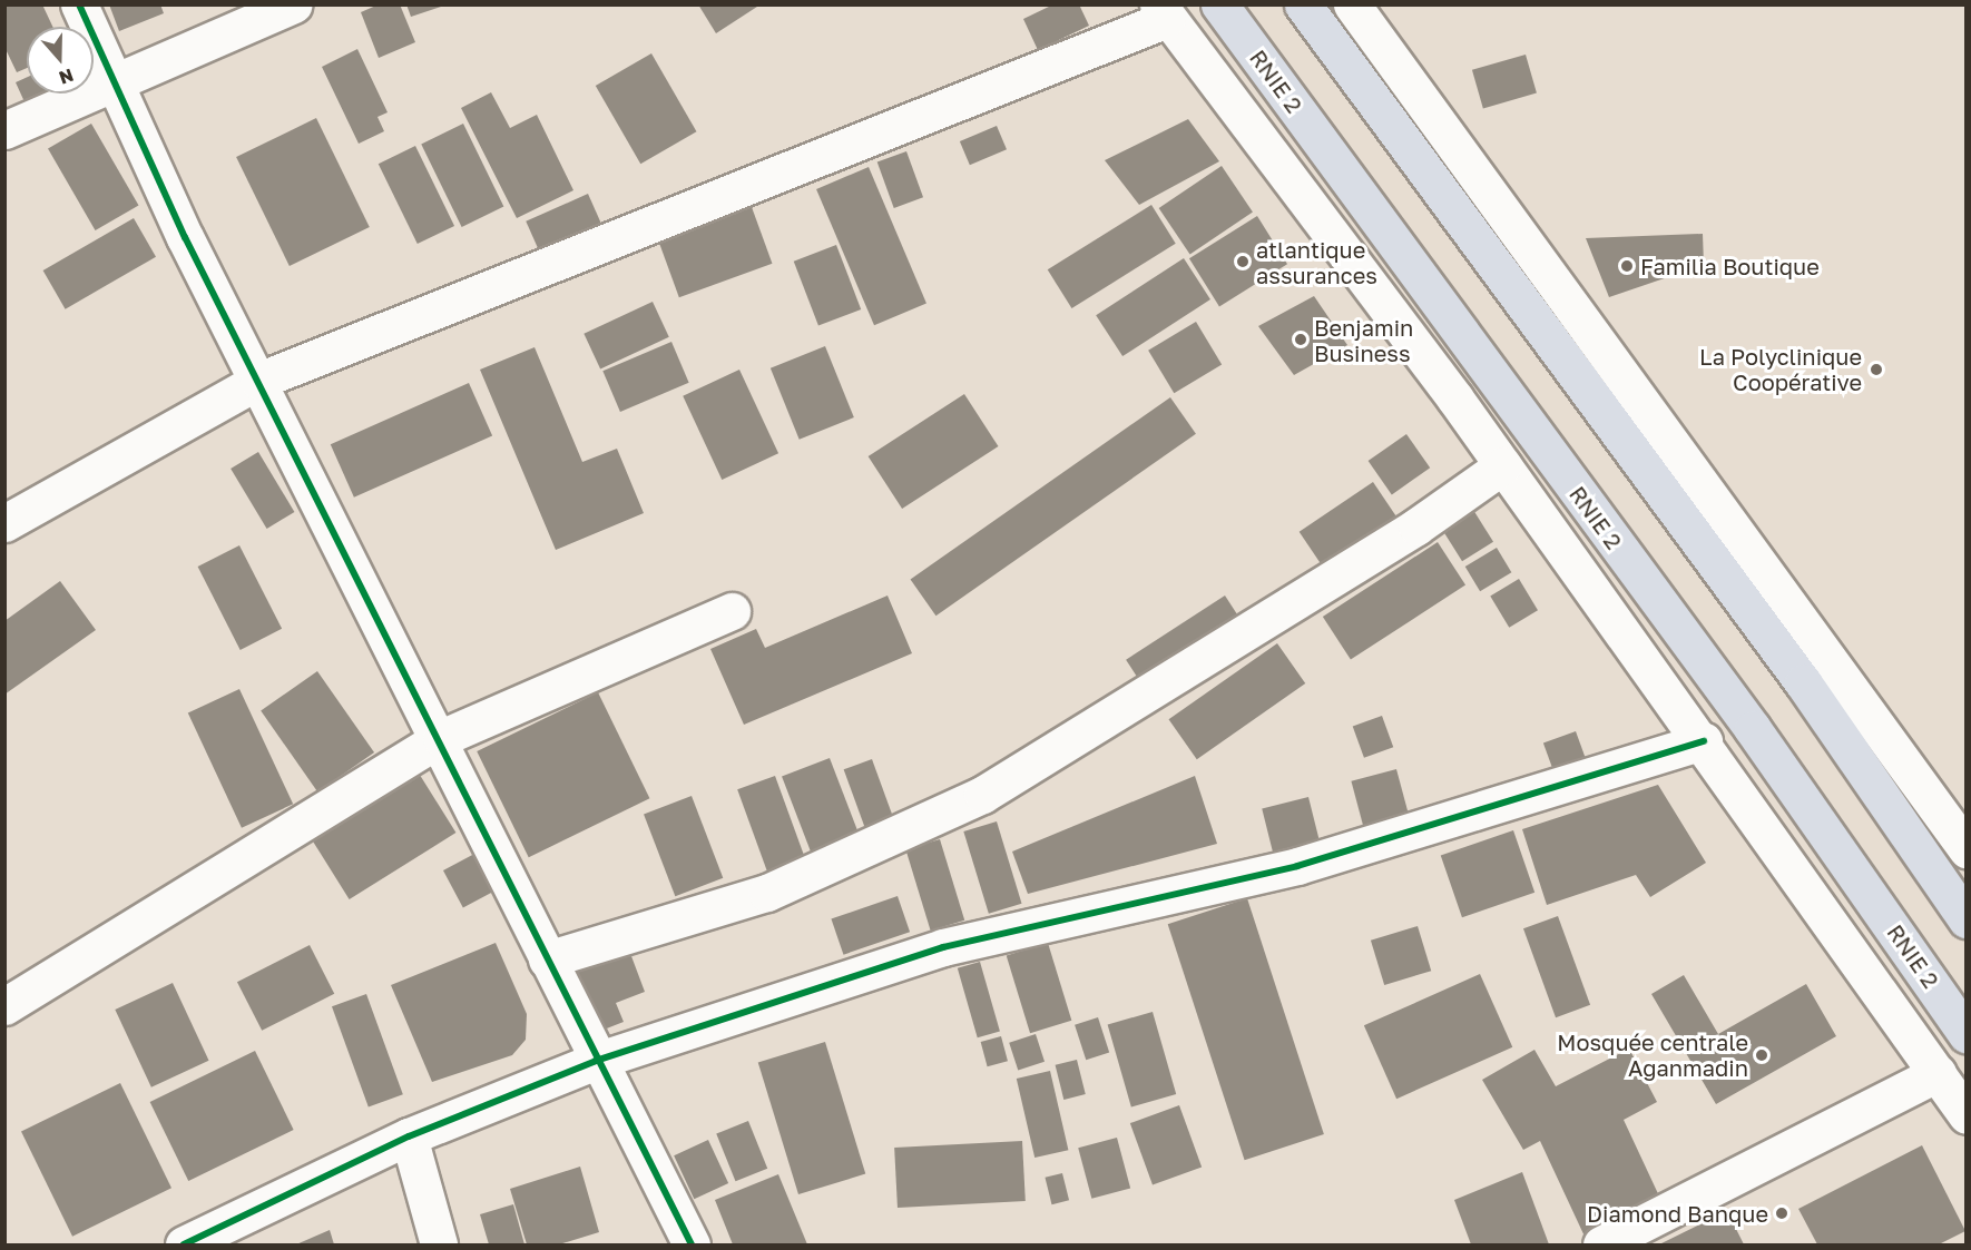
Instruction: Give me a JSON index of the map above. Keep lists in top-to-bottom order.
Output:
{
  "streets": {
    "highway": ["RNIE 2"]
  },
  "places": [
    "atlantique assurances",
    "Familia Boutique",
    "Benjamin Business",
    "La Polyclinique Coopérative",
    "Mosquée centrale Aganmadin",
    "Diamond Banque"
  ],
  "north": "bottom"
}
